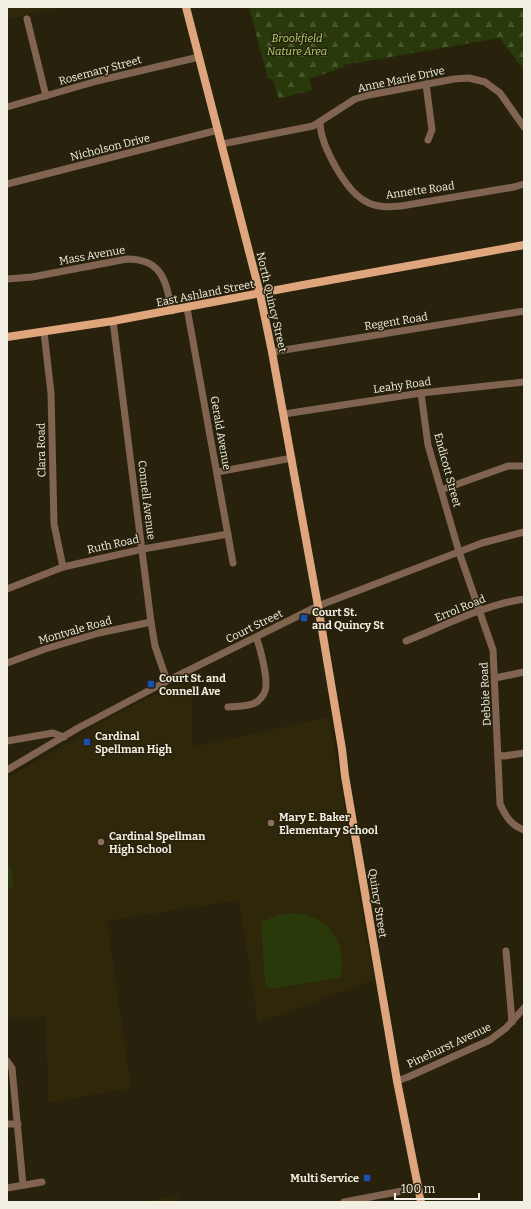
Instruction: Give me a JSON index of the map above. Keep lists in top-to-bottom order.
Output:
{
  "streets": {
    "main road": ["East Ashland Street", "North Quincy Street", "Quincy Street"],
    "street": [
      "Rosemary Street",
      "Anne Marie Drive",
      "Nicholson Drive",
      "Annette Road",
      "Mass Avenue",
      "Regent Road",
      "Leahy Road",
      "Gerald Avenue",
      "Clara Road",
      "Endicott Street",
      "Connell Avenue",
      "Ruth Road",
      "Errol Road",
      "Court Street",
      "Montvale Road",
      "Debbie Road",
      "Pinehurst Avenue"
    ]
  },
  "crossings": [
    ["Rosemary Street", "North Quincy Street"],
    ["Anne Marie Drive", "Annette Road"],
    ["Anne Marie Drive", "North Quincy Street"],
    ["Nicholson Drive", "North Quincy Street"],
    ["Mass Avenue", "East Ashland Street"],
    ["East Ashland Street", "North Quincy Street"],
    ["East Ashland Street", "Gerald Avenue"],
    ["East Ashland Street", "Clara Road"],
    ["East Ashland Street", "Connell Avenue"],
    ["North Quincy Street", "Regent Road"],
    ["North Quincy Street", "Leahy Road"],
    ["North Quincy Street", "Court Street"],
    ["North Quincy Street", "Quincy Street"],
    ["Leahy Road", "Endicott Street"],
    ["Gerald Avenue", "Ruth Road"],
    ["Clara Road", "Ruth Road"],
    ["Endicott Street", "Court Street"],
    ["Endicott Street", "Debbie Road"],
    ["Connell Avenue", "Ruth Road"],
    ["Connell Avenue", "Court Street"],
    ["Connell Avenue", "Montvale Road"],
    ["Errol Road", "Debbie Road"],
    ["Court Street", "Debbie Road"],
    ["Court Street", "Quincy Street"],
    ["Quincy Street", "Pinehurst Avenue"]
  ],
  "parks": ["Brookfield Nature Area"],
  "places": {
    "transit": [
      "Court St. and Quincy St",
      "Court St. and Connell Ave",
      "Cardinal Spellman High",
      "Multi Service"
    ],
    "other": ["Mary E. Baker Elementary School", "Cardinal Spellman High School"]
  },
  "scale_bar": "100 m"
}
